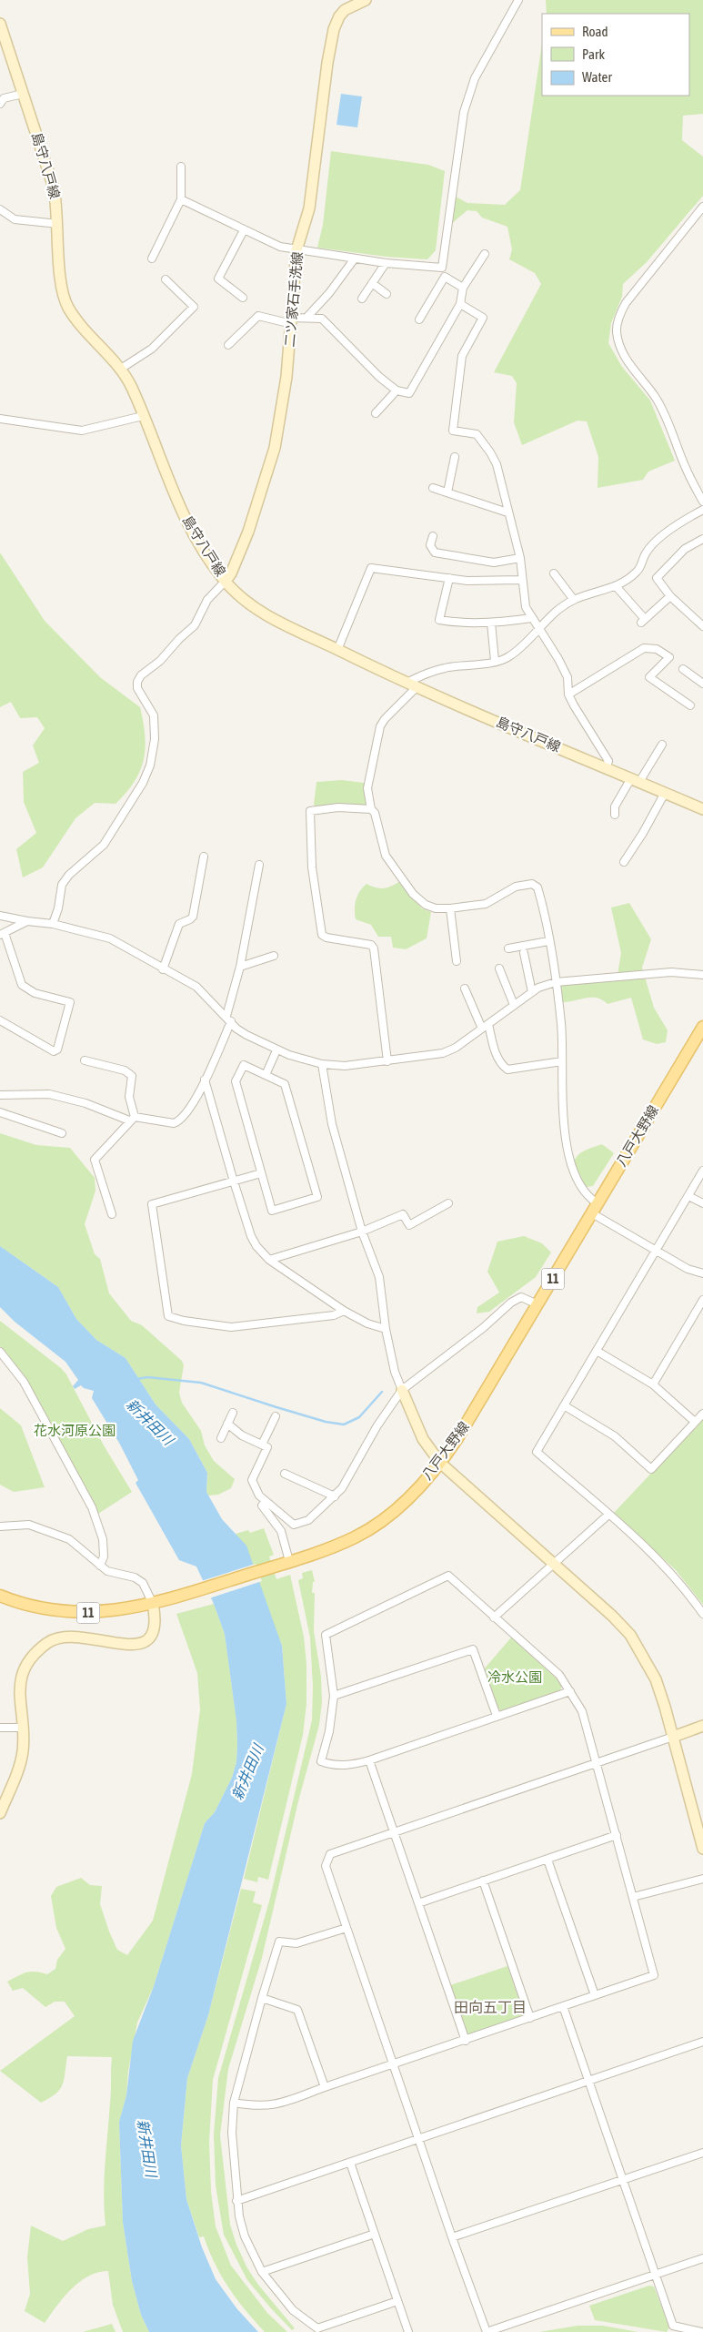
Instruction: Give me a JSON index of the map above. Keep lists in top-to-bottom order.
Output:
{
  "streets": {
    "main road": ["八戸大野線", "11"],
    "street": ["島守八戸線", "二ツ家石手洗線"]
  },
  "crossings": [
    ["島守八戸線", "二ツ家石手洗線"]
  ],
  "districts": ["田向五丁目"],
  "water": ["新井田川"],
  "parks": ["花水河原公園", "冷水公園"],
  "legend": ["Road", "Park", "Water"]
}
